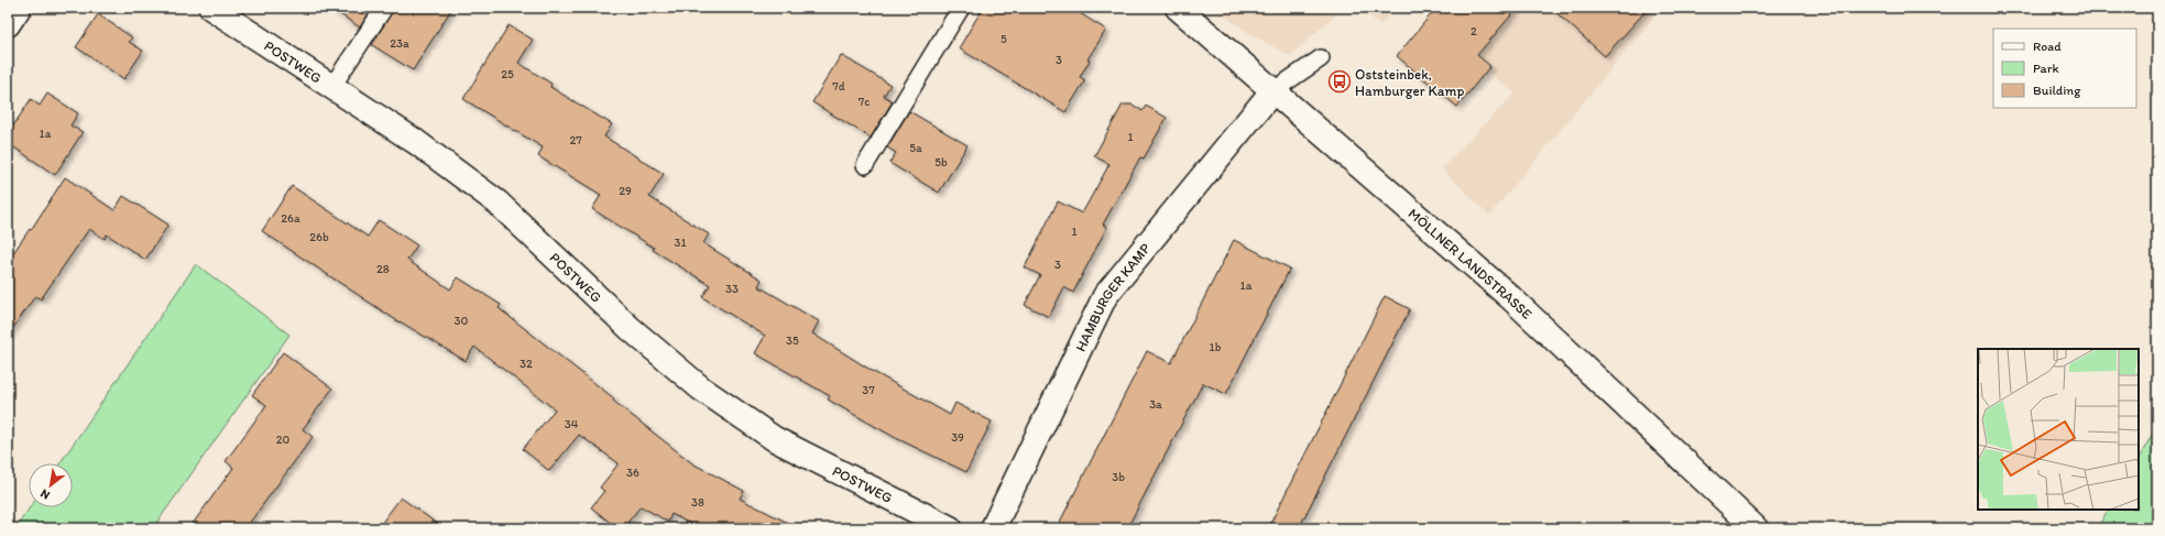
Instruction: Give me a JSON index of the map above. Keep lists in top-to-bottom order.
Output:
{
  "streets": {
    "street": ["POSTWEG", "MÖLLNER LANDSTRASSE", "HAMBURGER KAMP"]
  },
  "crossings": [
    ["MÖLLNER LANDSTRASSE", "HAMBURGER KAMP"]
  ],
  "places": {
    "bus stop": ["Oststeinbek, Hamburger Kamp"]
  },
  "house_numbers": [
    "2",
    "5",
    "23a",
    "3",
    "25",
    "7d",
    "7c",
    "1a",
    "1",
    "27",
    "5a",
    "5b",
    "29",
    "26a",
    "1",
    "26b",
    "31",
    "3",
    "28",
    "1a",
    "33",
    "30",
    "35",
    "1b",
    "32",
    "37",
    "3a",
    "34",
    "39",
    "20",
    "36",
    "3b",
    "38"
  ],
  "legend": ["Road", "Park", "Building"],
  "north": "bottom left"
}
